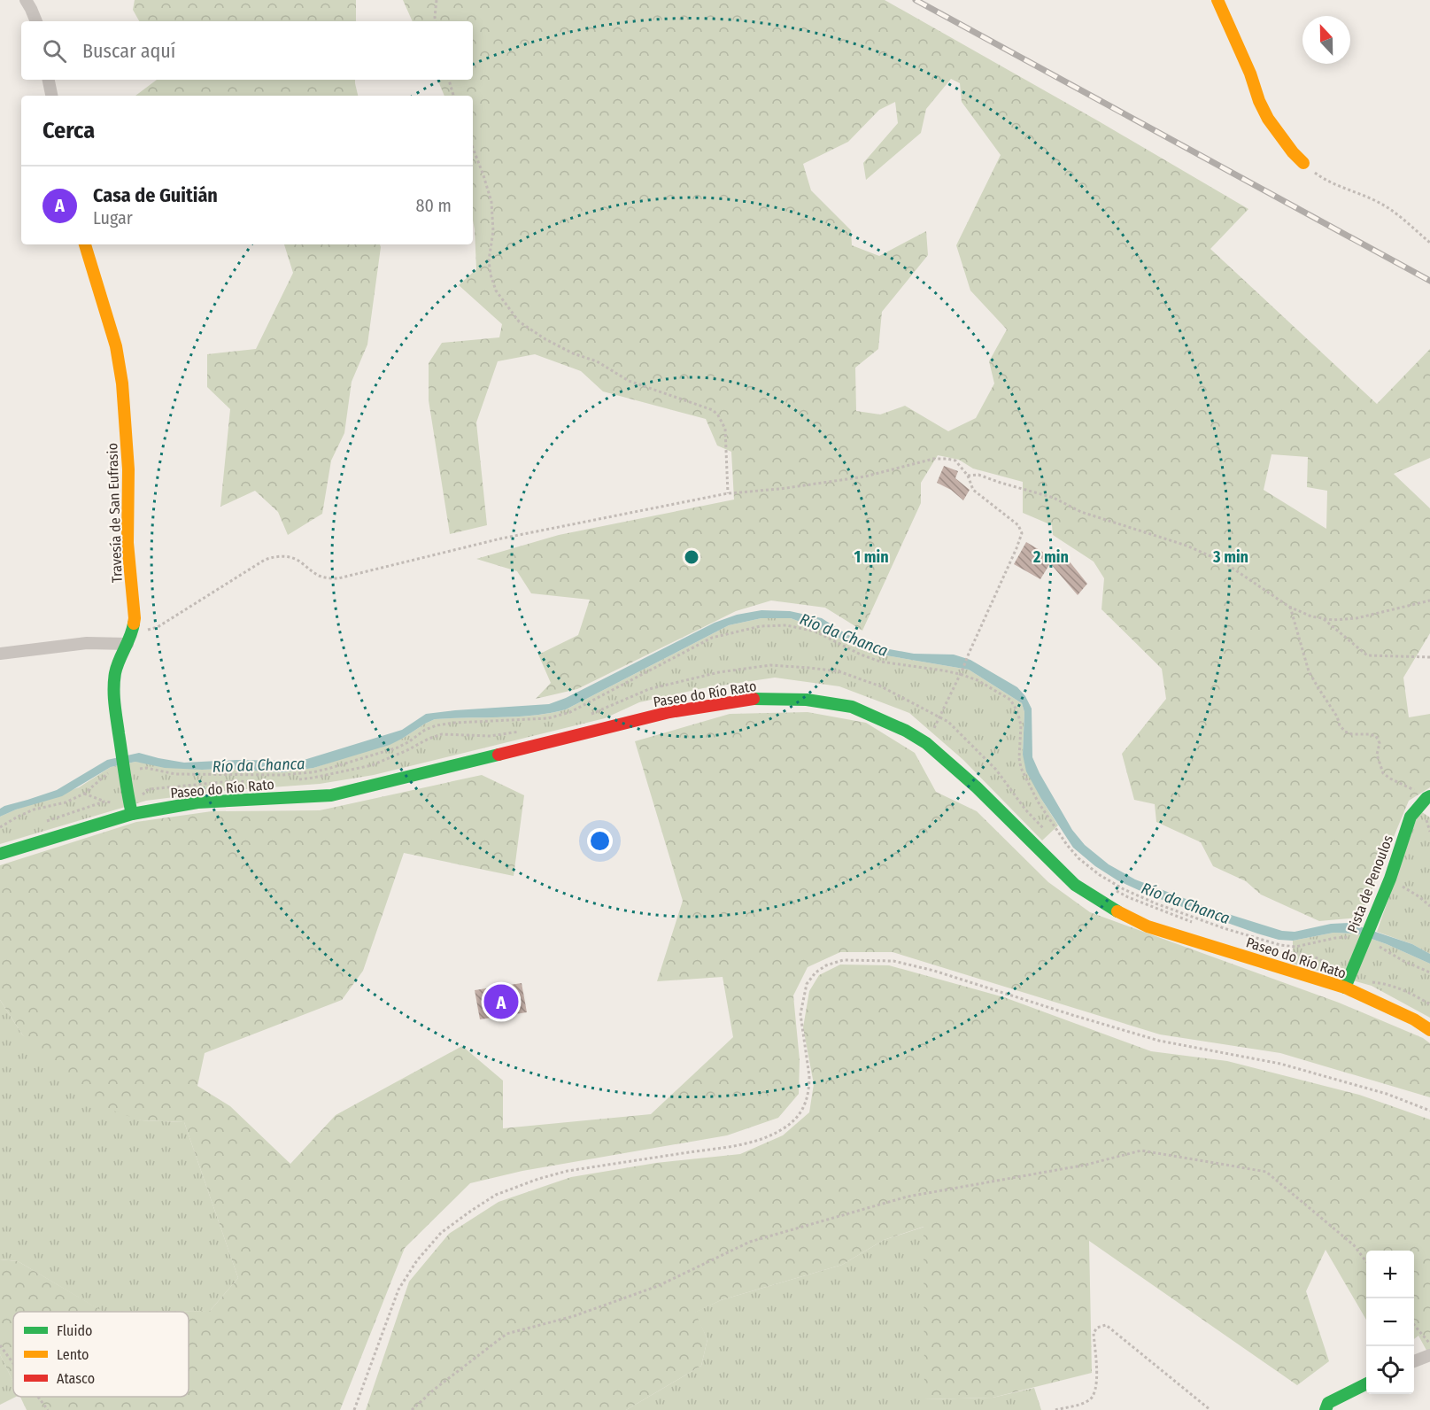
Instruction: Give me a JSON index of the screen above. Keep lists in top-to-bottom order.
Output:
{
  "streets": {
    "street": ["Travesía de San Eufrasio", "Paseo do Río Rato", "Pista de Penoulos"]
  },
  "crossings": [
    ["Travesía de San Eufrasio", "Paseo do Río Rato"],
    ["Paseo do Río Rato", "Pista de Penoulos"]
  ],
  "water": ["Río da Chanca"],
  "legend": ["Fluido", "Lento", "Atasco"],
  "north": "top",
  "page": {
    "search": "Buscar aquí",
    "heading": "Cerca",
    "list": [
      {
        "mark": "A",
        "name": "Casa de Guitián",
        "note": "Lugar",
        "value": "80 m"
      }
    ],
    "pins": "A",
    "map_buttons": ["+", "−"]
  },
  "rings": ["1 min", "2 min", "3 min"]
}
